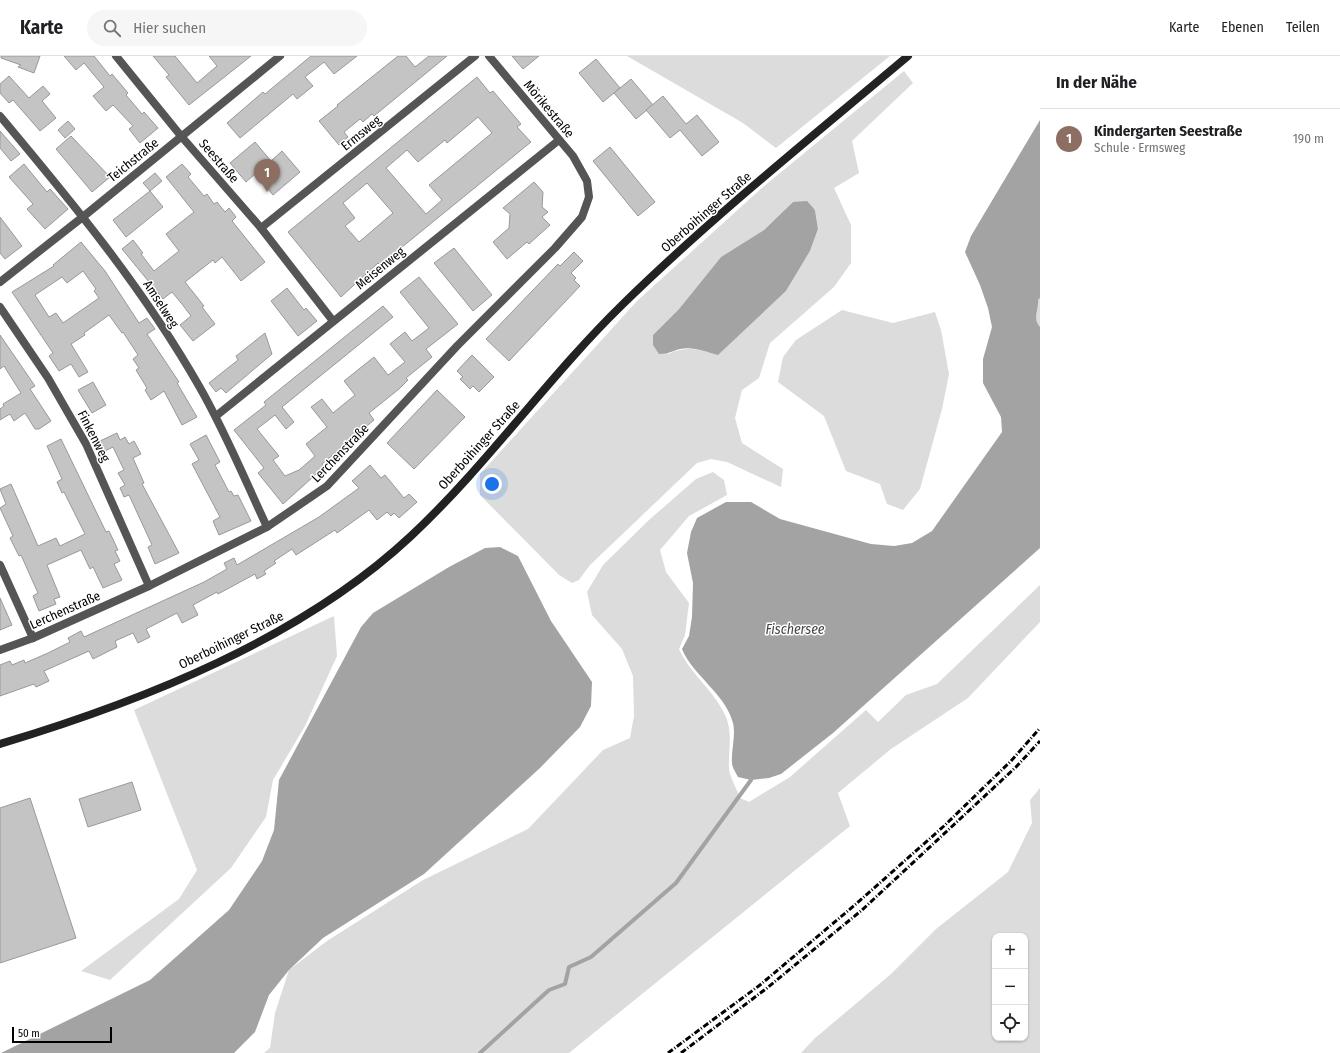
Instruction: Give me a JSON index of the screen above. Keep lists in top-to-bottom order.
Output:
{
  "streets": {
    "main road": ["Oberboihinger Straße"],
    "street": [
      "Mörikestraße",
      "Ermsweg",
      "Teichstraße",
      "Seestraße",
      "Meisenweg",
      "Amselweg",
      "Finkenweg",
      "Lerchenstraße"
    ]
  },
  "crossings": [
    ["Mörikestraße", "Meisenweg"],
    ["Mörikestraße", "Lerchenstraße"],
    ["Ermsweg", "Seestraße"],
    ["Teichstraße", "Seestraße"],
    ["Teichstraße", "Amselweg"],
    ["Seestraße", "Meisenweg"],
    ["Meisenweg", "Amselweg"],
    ["Amselweg", "Lerchenstraße"],
    ["Finkenweg", "Lerchenstraße"]
  ],
  "water": ["Fischersee"],
  "scale_bar": "50 m",
  "page": {
    "header": "Karte",
    "search": "Hier suchen",
    "nav": ["Karte", "Ebenen", "Teilen"],
    "heading": "In der Nähe",
    "list": [
      {
        "mark": "1",
        "name": "Kindergarten Seestraße",
        "note": "Schule · Ermsweg",
        "value": "190 m"
      }
    ],
    "pins": "1",
    "map_buttons": ["+", "−"],
    "scale": "50 m"
  }
}
